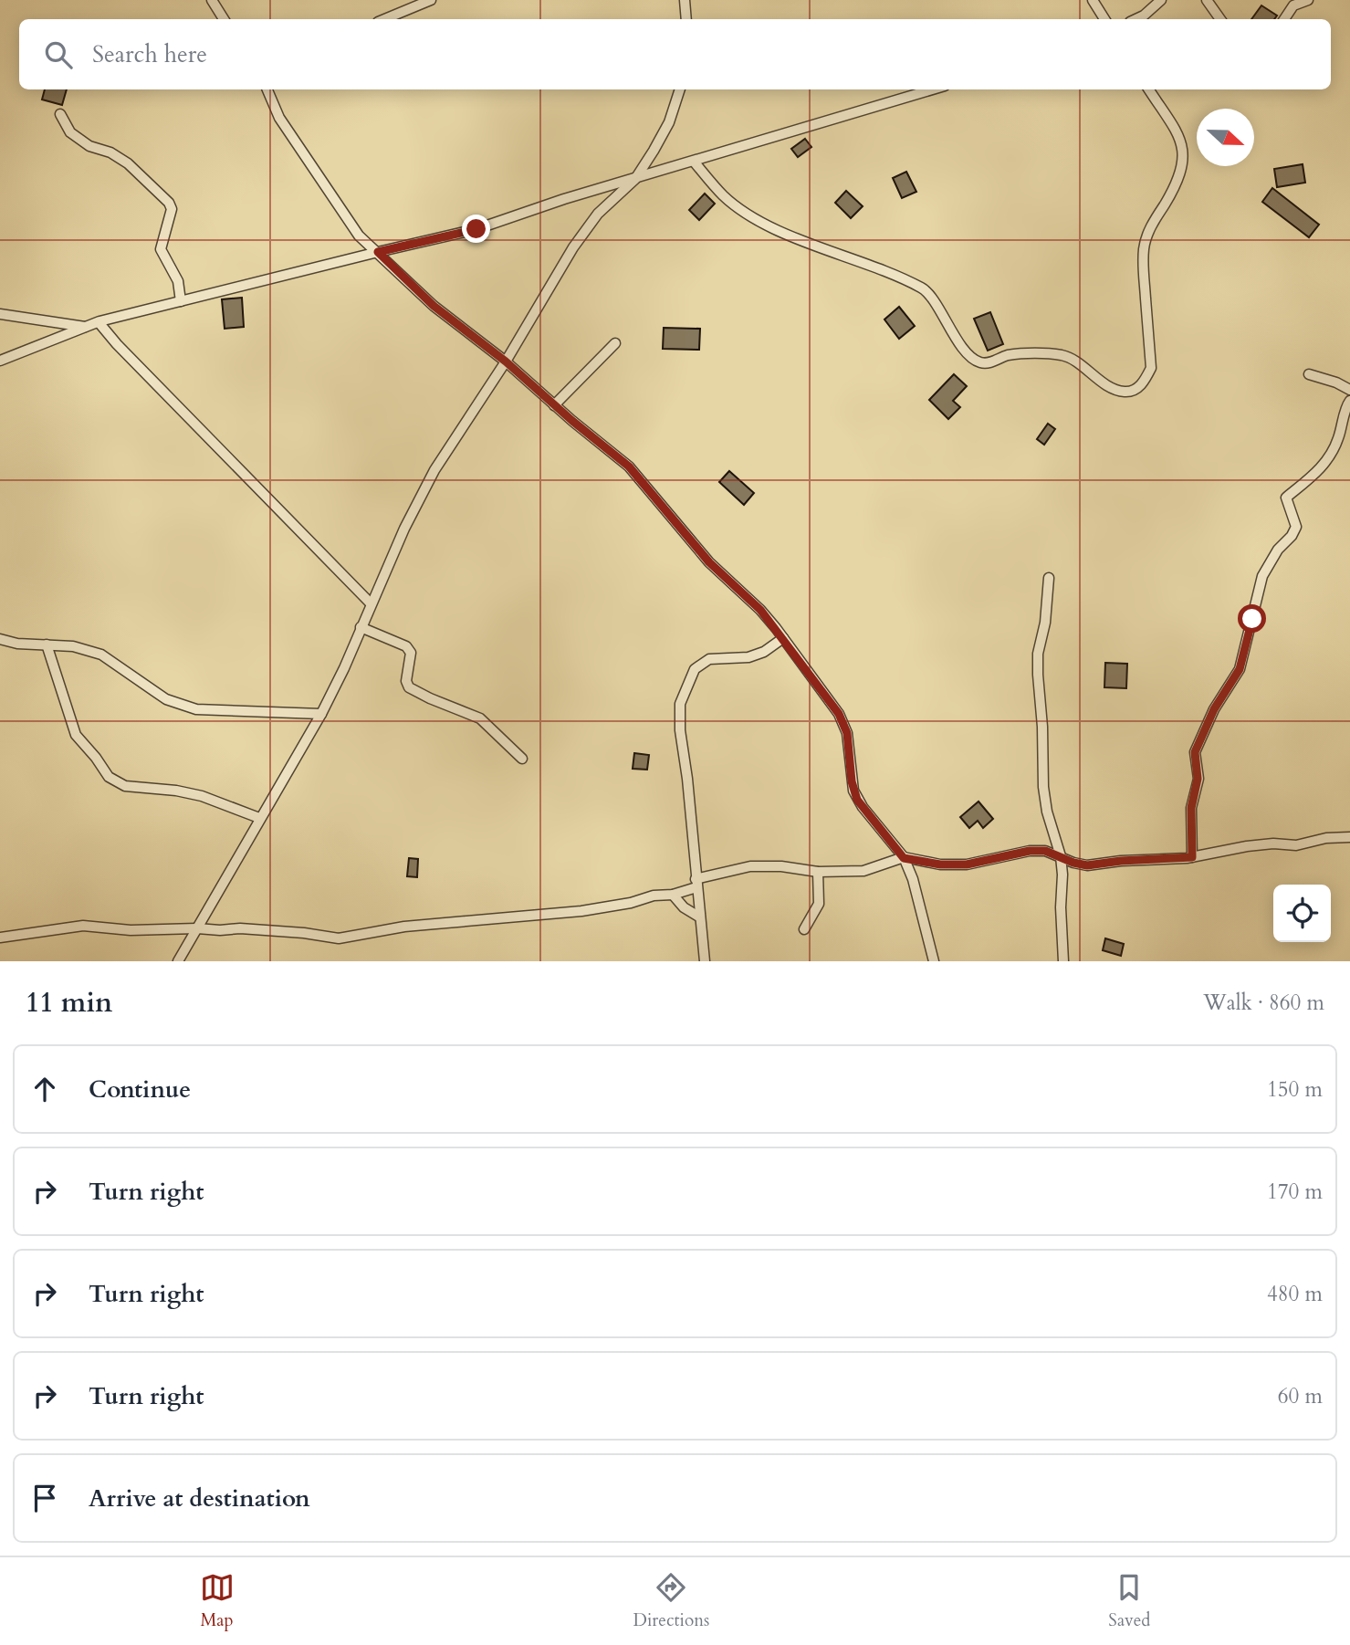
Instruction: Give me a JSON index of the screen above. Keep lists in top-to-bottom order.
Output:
{
  "north": "right",
  "page": {
    "search": "Search here",
    "heading": ["11 min", "Walk · 860 m"],
    "list": [
      ["Continue", "150 m"],
      ["Turn right", "170 m"],
      ["Turn right", "480 m"],
      ["Turn right", "60 m"],
      "Arrive at destination"
    ],
    "nav": ["Map", "Directions", "Saved"]
  }
}
